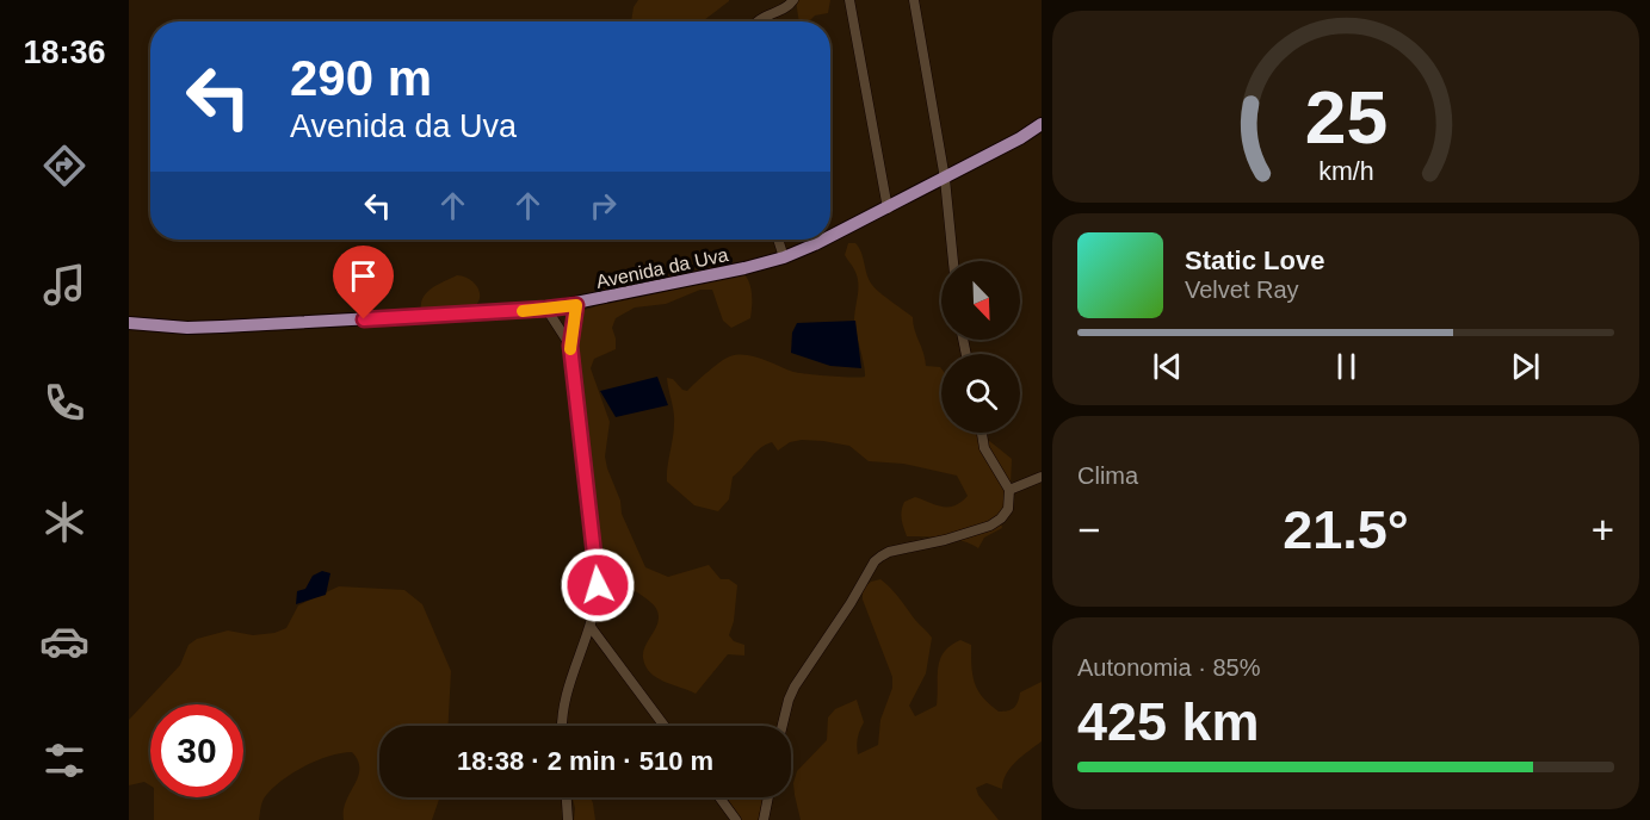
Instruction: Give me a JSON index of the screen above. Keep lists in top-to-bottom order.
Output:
{
  "streets": {
    "main road": ["Avenida da Uva"]
  },
  "north": "bottom right",
  "page": {
    "tabs": "18:36",
    "turn": ["290 m", "Avenida da Uva"],
    "song": ["Static Love", "Velvet Ray"],
    "tile": [
      "Clima",
      ["Autonomia · 85%", "425 km"]
    ],
    "heat": ["−", "21.5°", "+"],
    "limit": "30",
    "trip": "18:38 · 2 min · 510 m",
    "gauge": ["25", "km/h"]
  }
}
